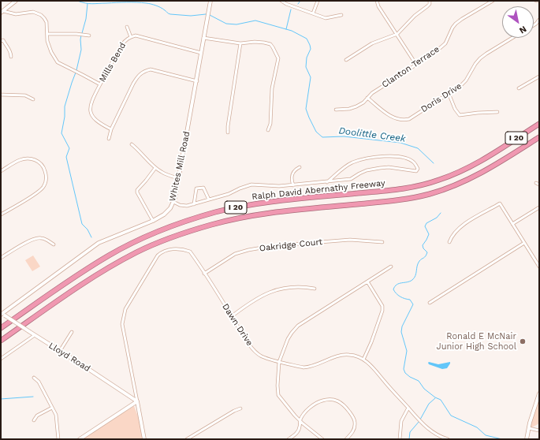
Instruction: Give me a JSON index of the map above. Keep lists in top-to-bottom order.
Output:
{
  "streets": {
    "highway": ["I 20", "Ralph David Abernathy Freeway"],
    "street": [
      "Mills Bend",
      "Clanton Terrace",
      "Doris Drive",
      "Whites Mill Road",
      "Oakridge Court",
      "Dawn Drive",
      "Lloyd Road"
    ]
  },
  "crossings": [
    ["Mills Bend", "Whites Mill Road"],
    ["Clanton Terrace", "Doris Drive"],
    ["Whites Mill Road", "Lloyd Road"],
    ["Oakridge Court", "Dawn Drive"],
    ["Dawn Drive", "Lloyd Road"]
  ],
  "water": ["Doolittle Creek"],
  "places": ["Ronald E McNair Junior High School"],
  "north": "bottom right"
}
